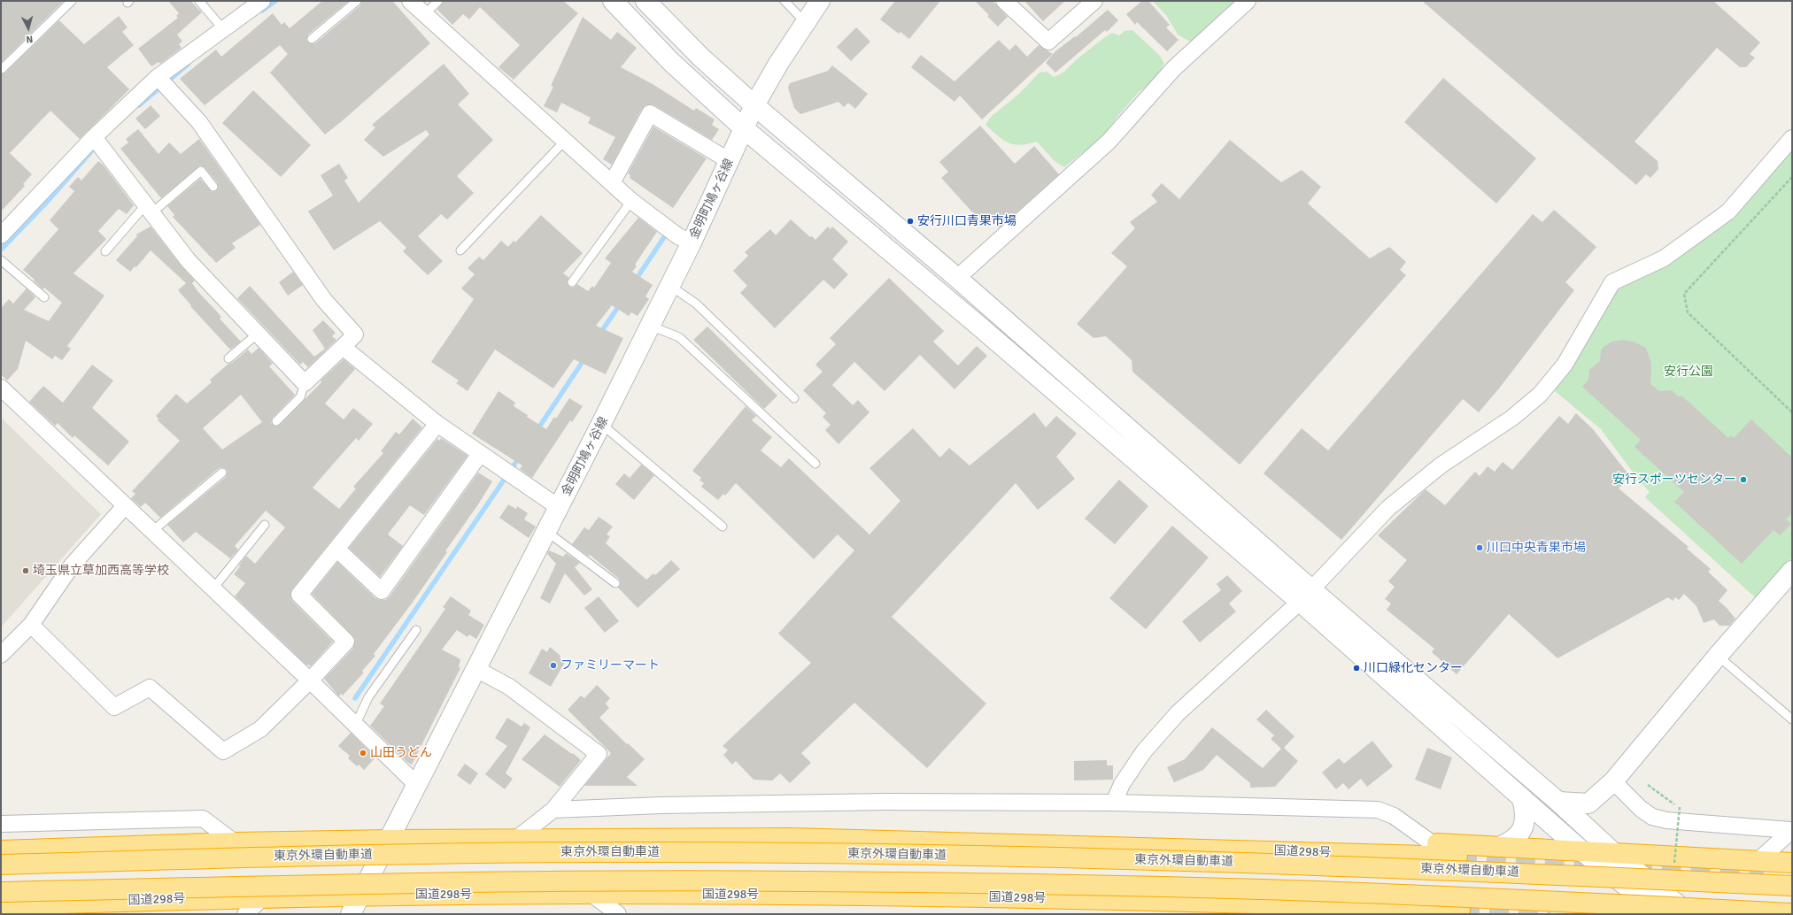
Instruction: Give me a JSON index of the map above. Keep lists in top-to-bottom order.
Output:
{
  "streets": {
    "highway": ["東京外環自動車道", "国道298号"],
    "street": ["金明町鳩ヶ谷線"]
  },
  "crossings": [
    ["金明町鳩ヶ谷線", "国道298号"]
  ],
  "parks": ["安行公園"],
  "places": [
    "安行川口青果市場",
    "安行スポーツセンター",
    "川口中央青果市場",
    "埼玉県立草加西高等学校",
    "ファミリーマート",
    "川口緑化センター",
    "山田うどん"
  ],
  "north": "bottom"
}
